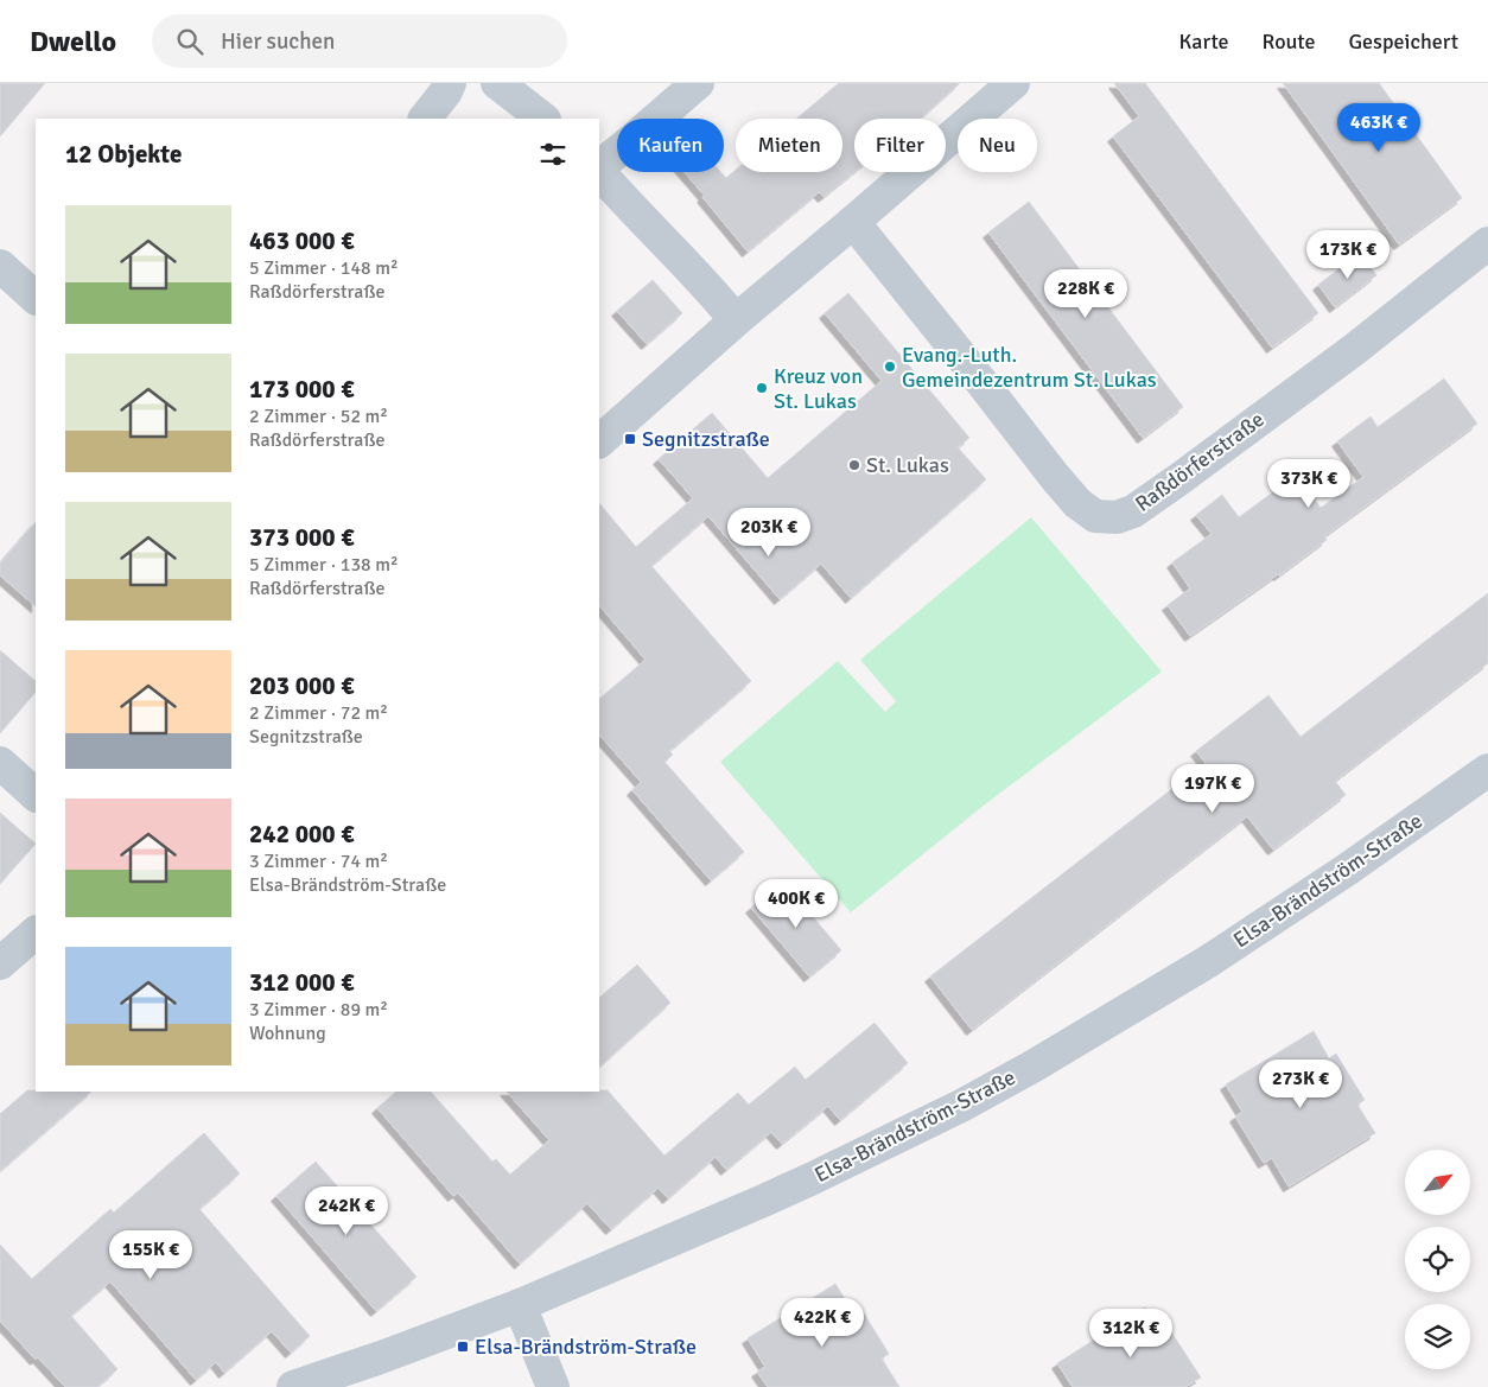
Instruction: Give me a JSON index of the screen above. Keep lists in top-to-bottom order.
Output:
{
  "streets": {
    "street": ["Raßdörferstraße", "Elsa-Brändström-Straße"]
  },
  "places": {
    "other": ["Evang.-Luth. Gemeindezentrum St. Lukas", "Kreuz von St. Lukas", "St. Lukas"],
    "transit": ["Segnitzstraße", "Elsa-Brändström-Straße"]
  },
  "north": "top right",
  "page": {
    "header": "Dwello",
    "search": "Hier suchen",
    "nav": ["Karte", "Route", "Gespeichert"],
    "price": [
      "463K €",
      "173K €",
      "228K €",
      "373K €",
      "203K €",
      "197K €",
      "400K €",
      "273K €",
      "242K €",
      "155K €",
      "422K €",
      "312K €"
    ],
    "chip": [
      "Kaufen",
      "Mieten",
      "Filter",
      "Neu"
    ],
    "heading": "12 Objekte",
    "list": [
      {
        "name": "463 000 €",
        "note": "5 Zimmer · 148 m² · Raßdörferstraße"
      },
      {
        "name": "173 000 €",
        "note": "2 Zimmer · 52 m² · Raßdörferstraße"
      },
      {
        "name": "373 000 €",
        "note": "5 Zimmer · 138 m² · Raßdörferstraße"
      },
      {
        "name": "203 000 €",
        "note": "2 Zimmer · 72 m² · Segnitzstraße"
      },
      {
        "name": "242 000 €",
        "note": "3 Zimmer · 74 m² · Elsa-Brändström-Straße"
      },
      {
        "name": "312 000 €",
        "note": "3 Zimmer · 89 m² · Wohnung"
      }
    ]
  }
}
